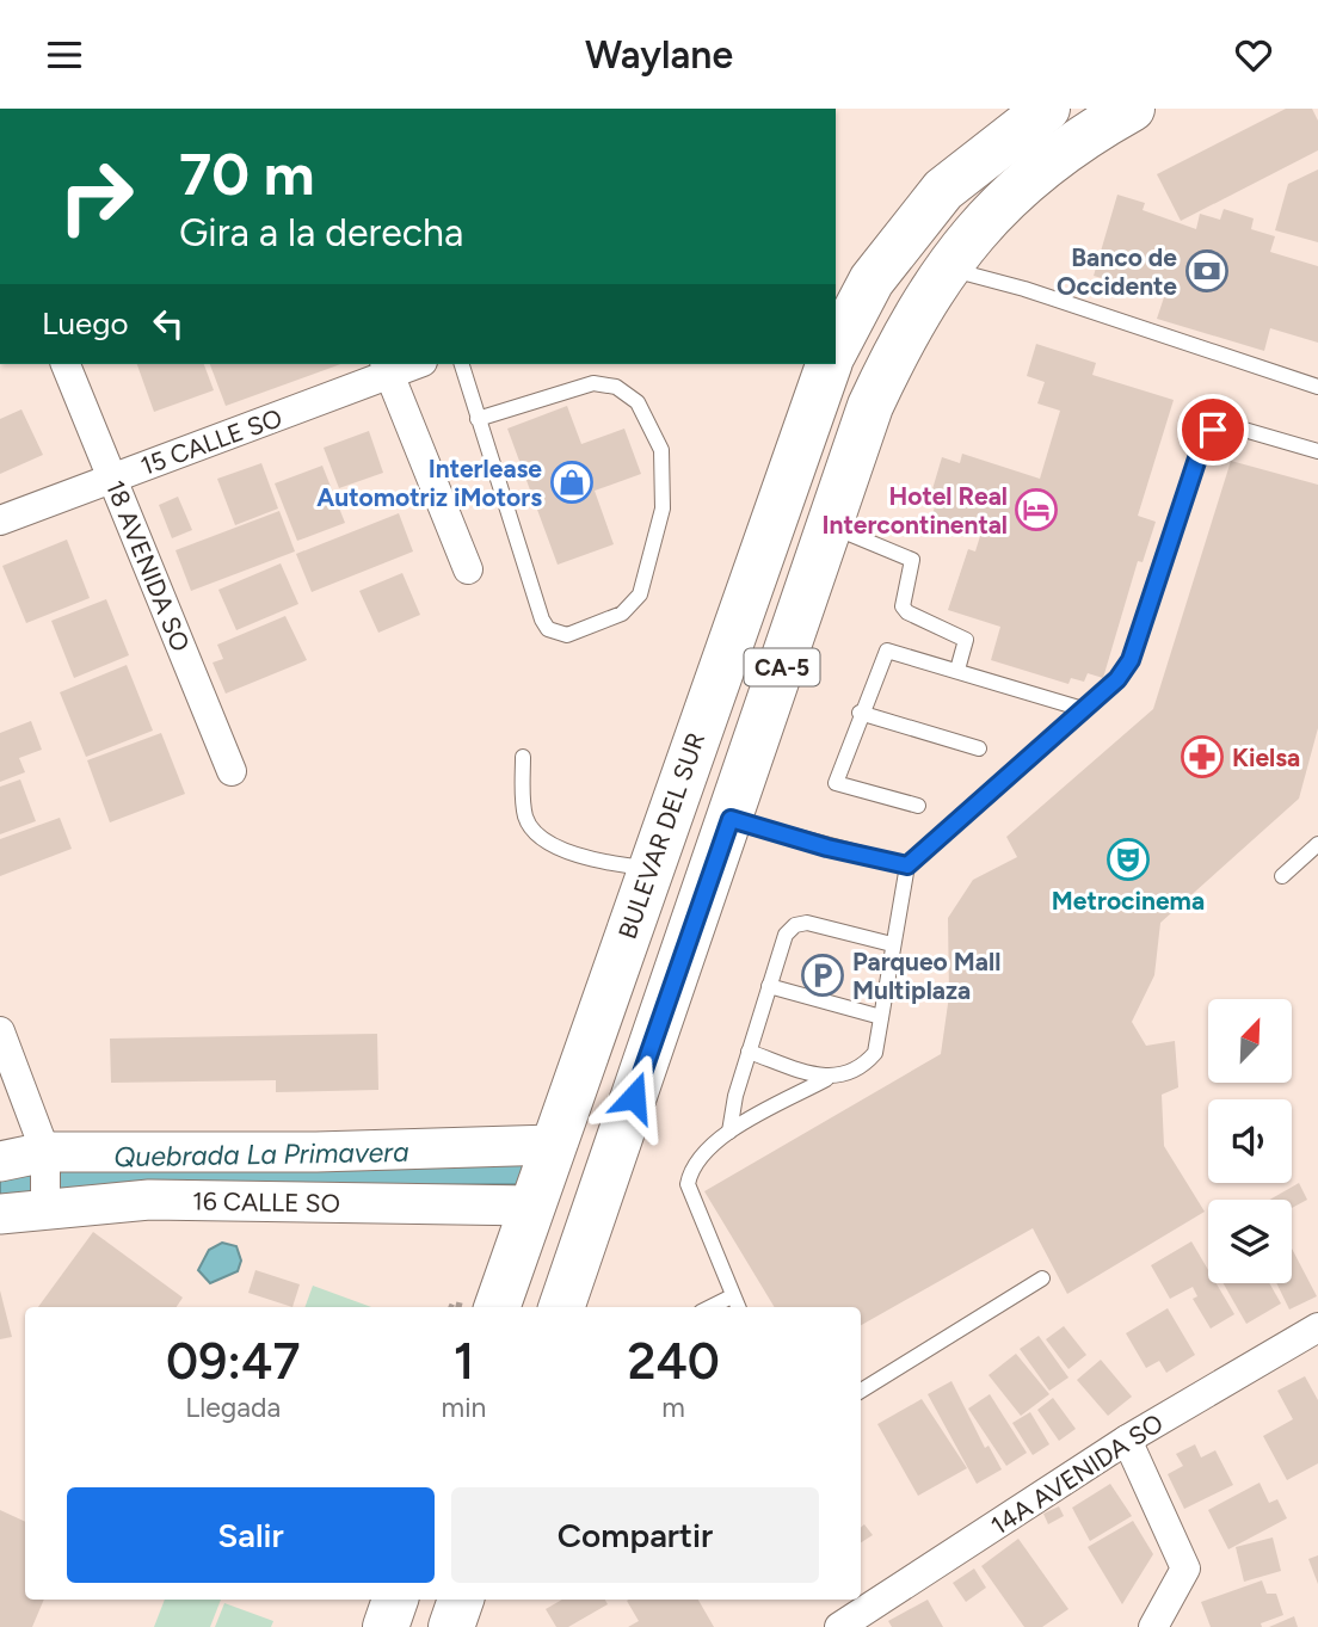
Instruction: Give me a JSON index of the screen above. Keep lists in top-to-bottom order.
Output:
{
  "streets": {
    "highway": ["CA-5", "BULEVAR DEL SUR"],
    "street": [
      "15 CALLE SO",
      "18 AVENIDA SO",
      "16 CALLE SO",
      "14A AVENIDA SO"
    ]
  },
  "crossings": [
    ["15 CALLE SO", "18 AVENIDA SO"],
    ["BULEVAR DEL SUR", "16 CALLE SO"]
  ],
  "water": ["Quebrada La Primavera"],
  "places": {
    "bank": ["Banco de Occidente"],
    "shop": ["Interlease Automotriz iMotors"],
    "hotel": ["Hotel Real Intercontinental"],
    "pharmacy": ["Kielsa"],
    "theatre": ["Metrocinema"],
    "parking": ["Parqueo Mall Multiplaza"]
  },
  "north": "top right",
  "page": {
    "header": "Waylane",
    "turn": ["70 m", "Gira a la derecha"],
    "then": "Luego",
    "eta": [
      "09:47",
      "Llegada",
      "1",
      "min",
      "240",
      "m"
    ],
    "buttons": ["Salir", "Compartir"]
  }
}
